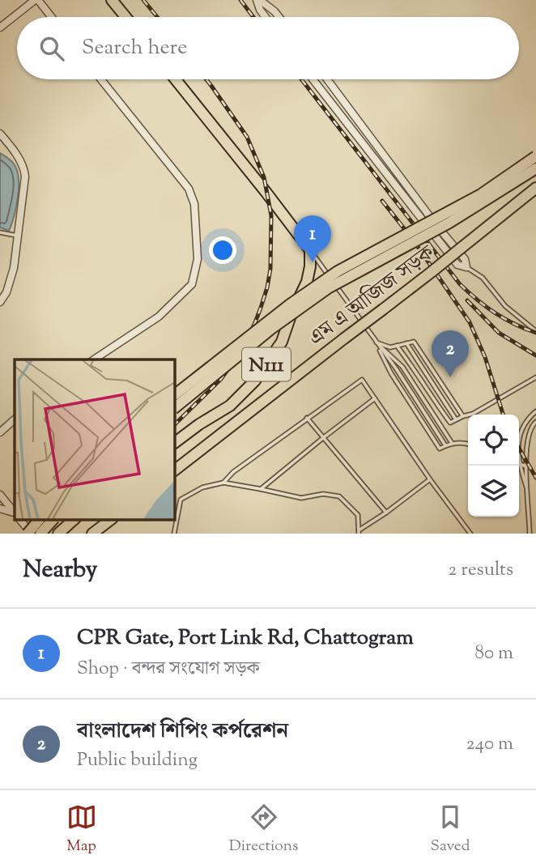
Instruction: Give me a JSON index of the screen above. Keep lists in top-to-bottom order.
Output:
{
  "streets": {
    "main road": ["এম এ আজিজ সড়ক", "N111"]
  },
  "page": {
    "search": "Search here",
    "pins": ["1", "2"],
    "heading": ["Nearby", "2 results"],
    "list": [
      {
        "mark": "1",
        "name": "CPR Gate, Port Link Rd, Chattogram",
        "note": "Shop · বন্দর সংযোগ সড়ক",
        "value": "80 m"
      },
      {
        "mark": "2",
        "name": "বাংলাদেশ শিপিং কর্পরেশন",
        "note": "Public building",
        "value": "240 m"
      }
    ],
    "nav": ["Map", "Directions", "Saved"]
  }
}
